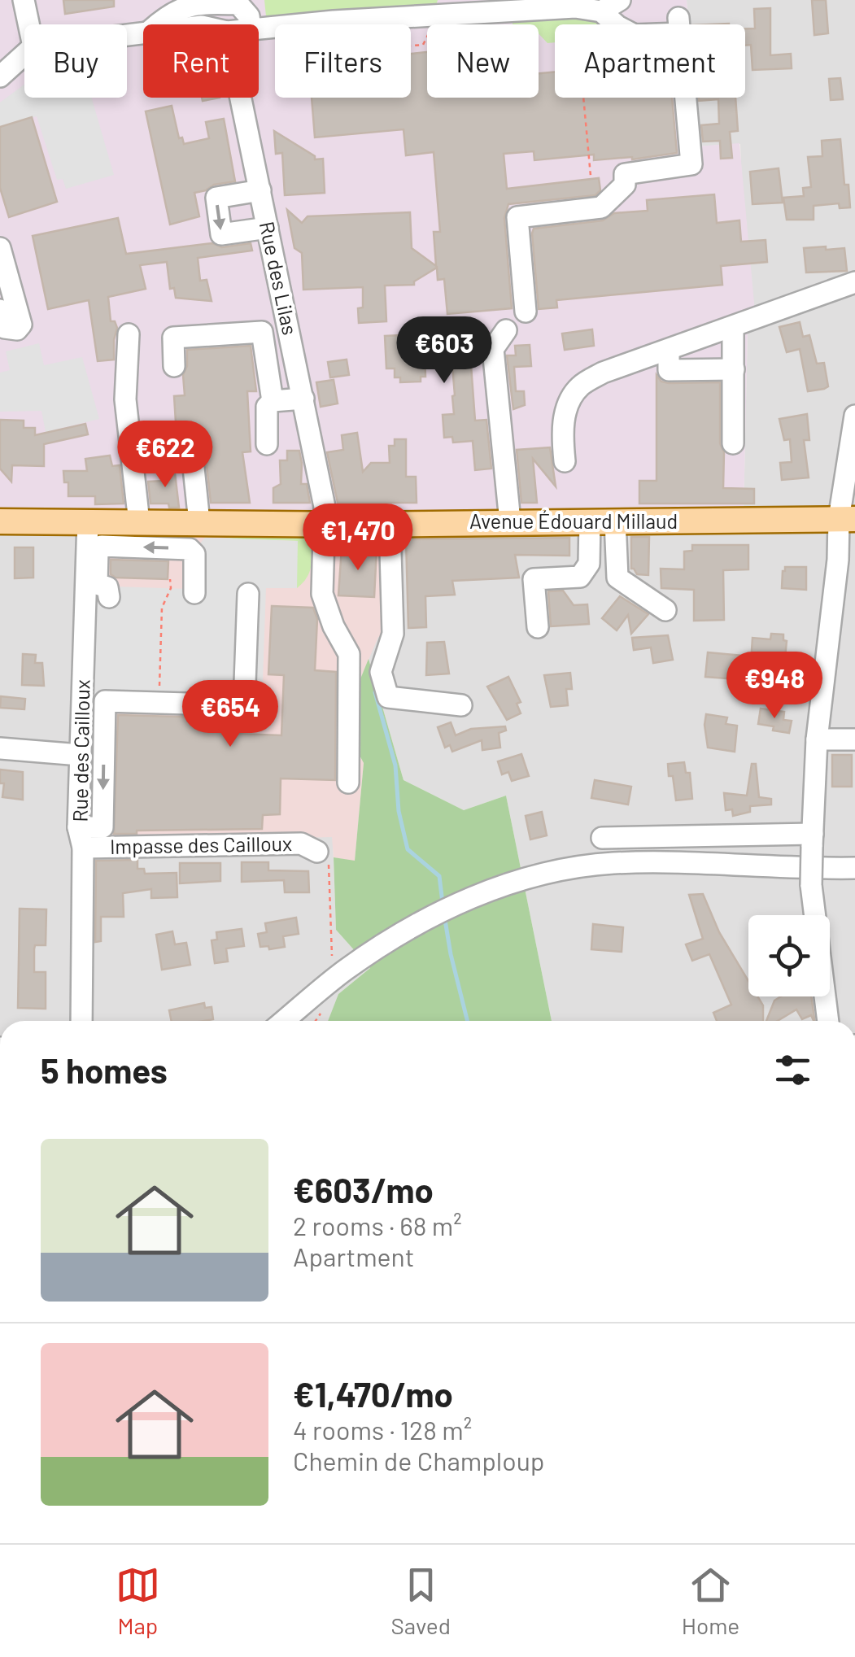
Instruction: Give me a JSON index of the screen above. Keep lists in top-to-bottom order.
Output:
{
  "streets": {
    "main road": ["Avenue Édouard Millaud"],
    "street": ["Rue des Lilas", "Rue des Cailloux", "Impasse des Cailloux"]
  },
  "crossings": [
    ["Rue des Lilas", "Avenue Édouard Millaud"],
    ["Avenue Édouard Millaud", "Rue des Cailloux"],
    ["Rue des Cailloux", "Impasse des Cailloux"]
  ],
  "page": {
    "chip": [
      "Buy",
      "Rent",
      "Filters",
      "New",
      "Apartment"
    ],
    "price": [
      "€603",
      "€622",
      "€1,470",
      "€948",
      "€654"
    ],
    "heading": "5 homes",
    "list": [
      {
        "name": "€603/mo",
        "note": "2 rooms · 68 m² · Apartment"
      },
      {
        "name": "€1,470/mo",
        "note": "4 rooms · 128 m² · Chemin de Champloup"
      }
    ],
    "tabs": ["Map", "Saved", "Home"]
  }
}
